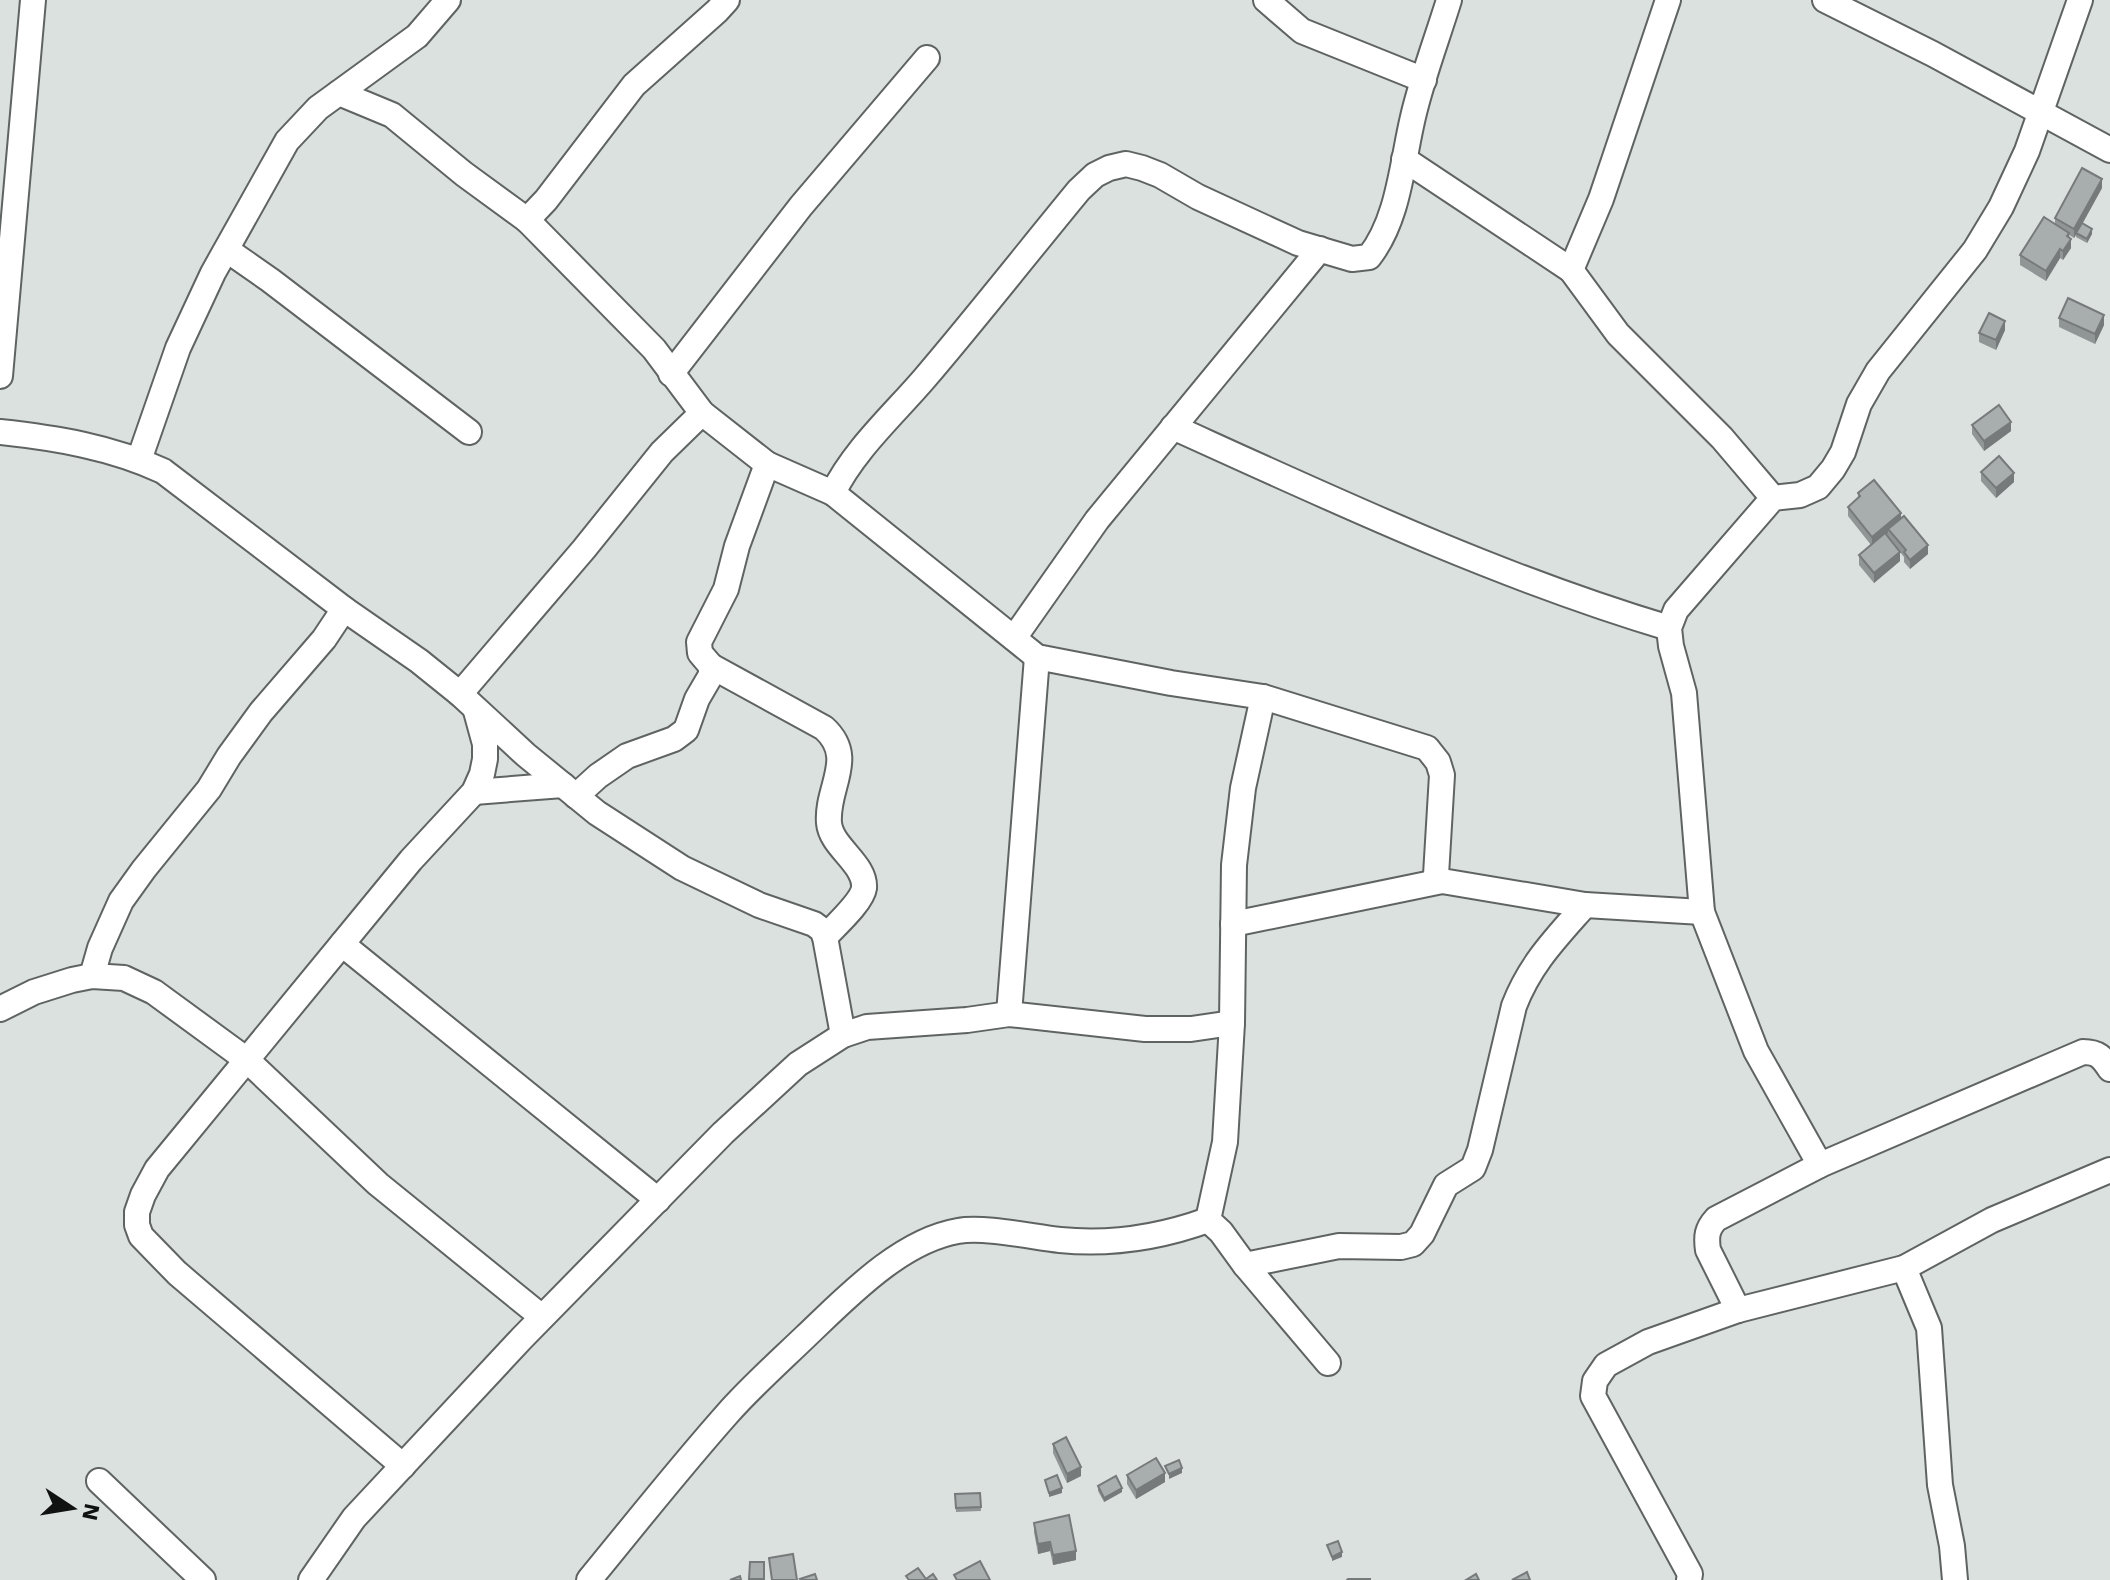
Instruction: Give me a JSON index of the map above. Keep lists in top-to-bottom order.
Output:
{
  "north": "right"
}
